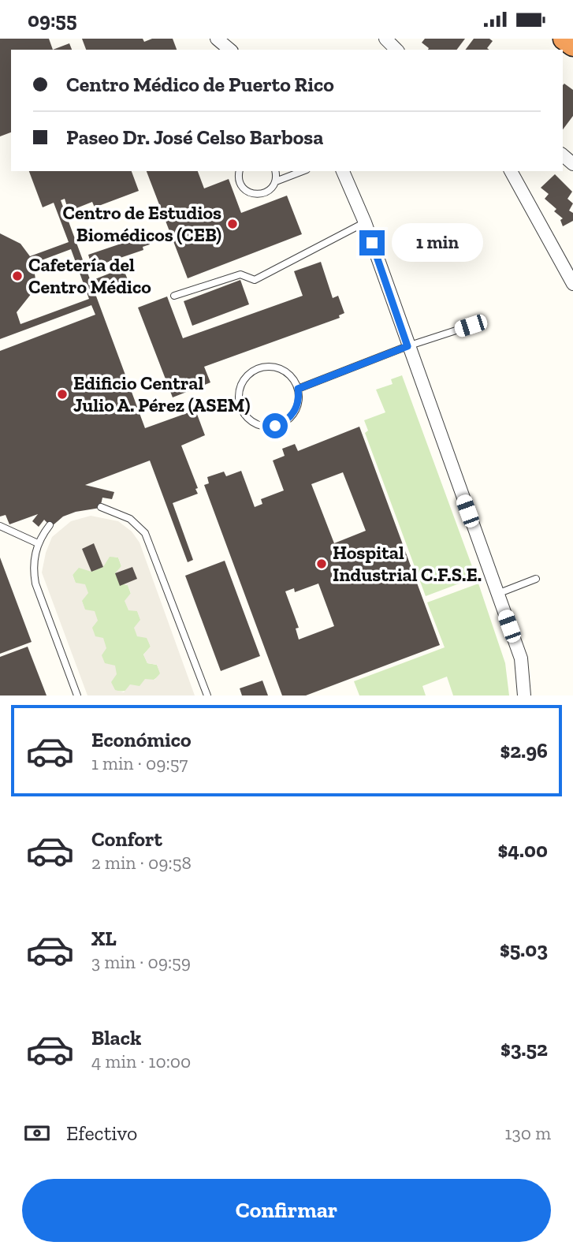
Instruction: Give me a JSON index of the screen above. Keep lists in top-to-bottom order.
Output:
{
  "places": [
    "Centro de Estudios Biomédicos (CEB)",
    "Cafetería del Centro Médico",
    "Edificio Central Julio A. Pérez (ASEM)",
    "Hospital Industrial C.F.S.E."
  ],
  "page": {
    "status": "09:55",
    "banner": ["Centro Médico de Puerto Rico", "Paseo Dr. José Celso Barbosa"],
    "bubble": "1 min",
    "list": [
      {
        "name": "Económico",
        "note": "1 min · 09:57",
        "value": "$2.96"
      },
      {
        "name": "Confort",
        "note": "2 min · 09:58",
        "value": "$4.00"
      },
      {
        "name": "XL",
        "note": "3 min · 09:59",
        "value": "$5.03"
      },
      {
        "name": "Black",
        "note": "4 min · 10:00",
        "value": "$3.52"
      }
    ],
    "pay": ["Efectivo", "130 m"],
    "buttons": "Confirmar"
  }
}
